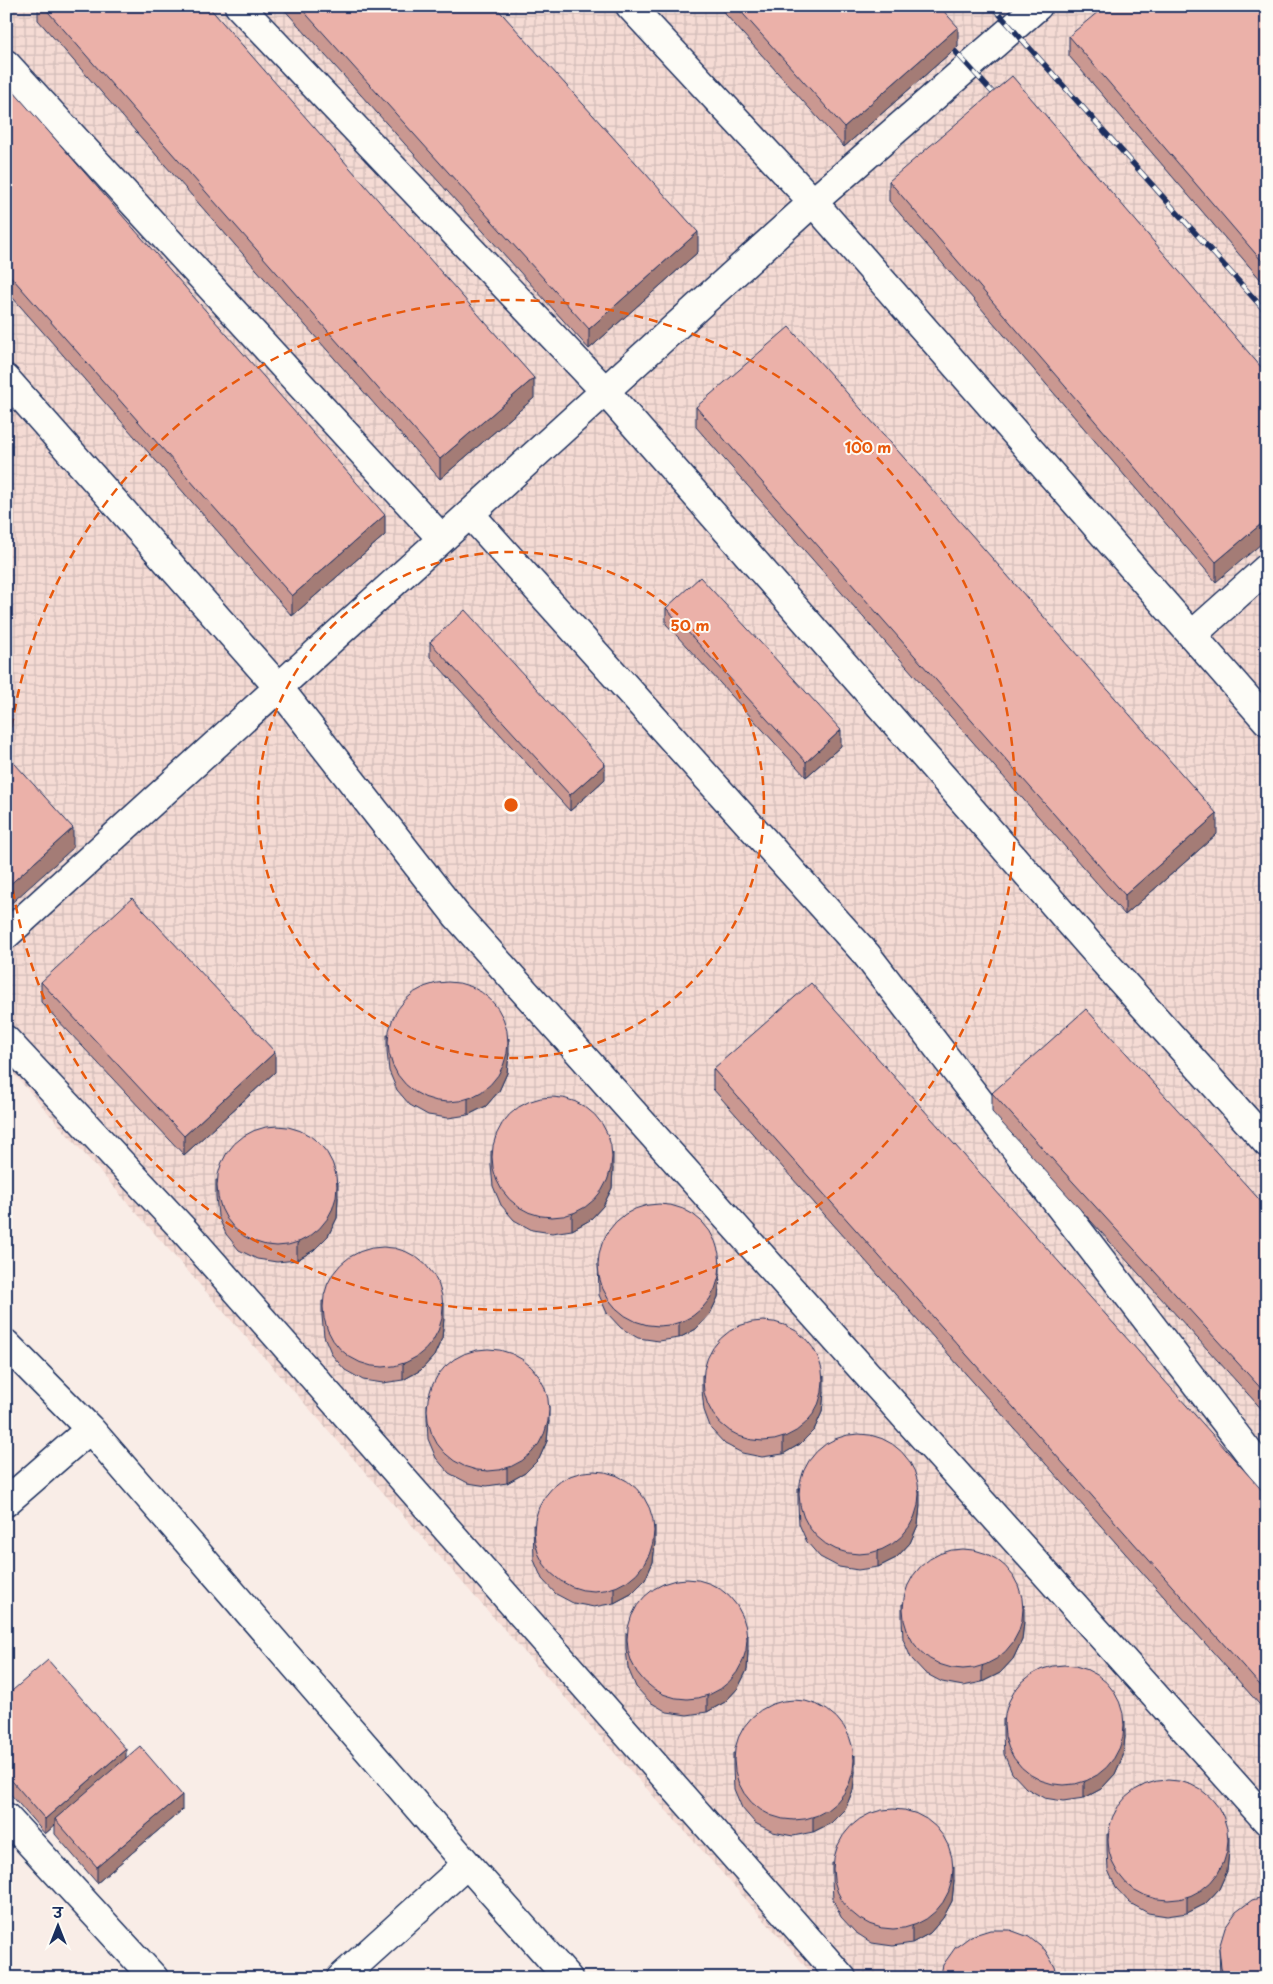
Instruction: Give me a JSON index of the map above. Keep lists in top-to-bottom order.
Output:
{
  "north": "top",
  "rings": ["100 m", "50 m"]
}
